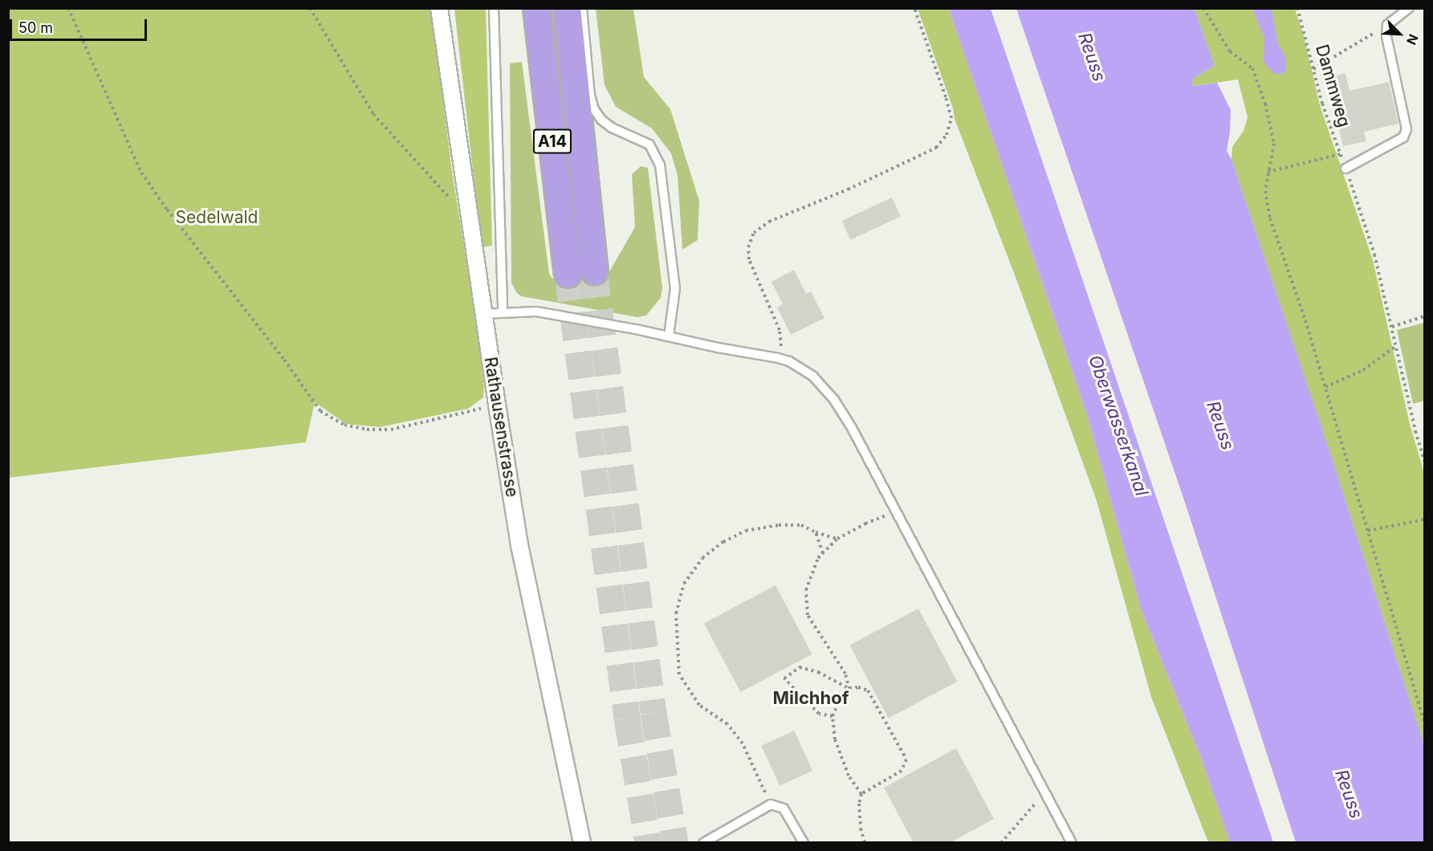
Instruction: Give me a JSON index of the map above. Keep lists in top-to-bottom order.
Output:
{
  "streets": {
    "highway": ["A14"],
    "street": ["Rathausenstrasse"],
    "path": ["Dammweg"]
  },
  "districts": ["Milchhof"],
  "water": ["Reuss", "Oberwasserkanal"],
  "parks": ["Sedelwald"],
  "scale_bar": "50 m",
  "north": "bottom right"
}
